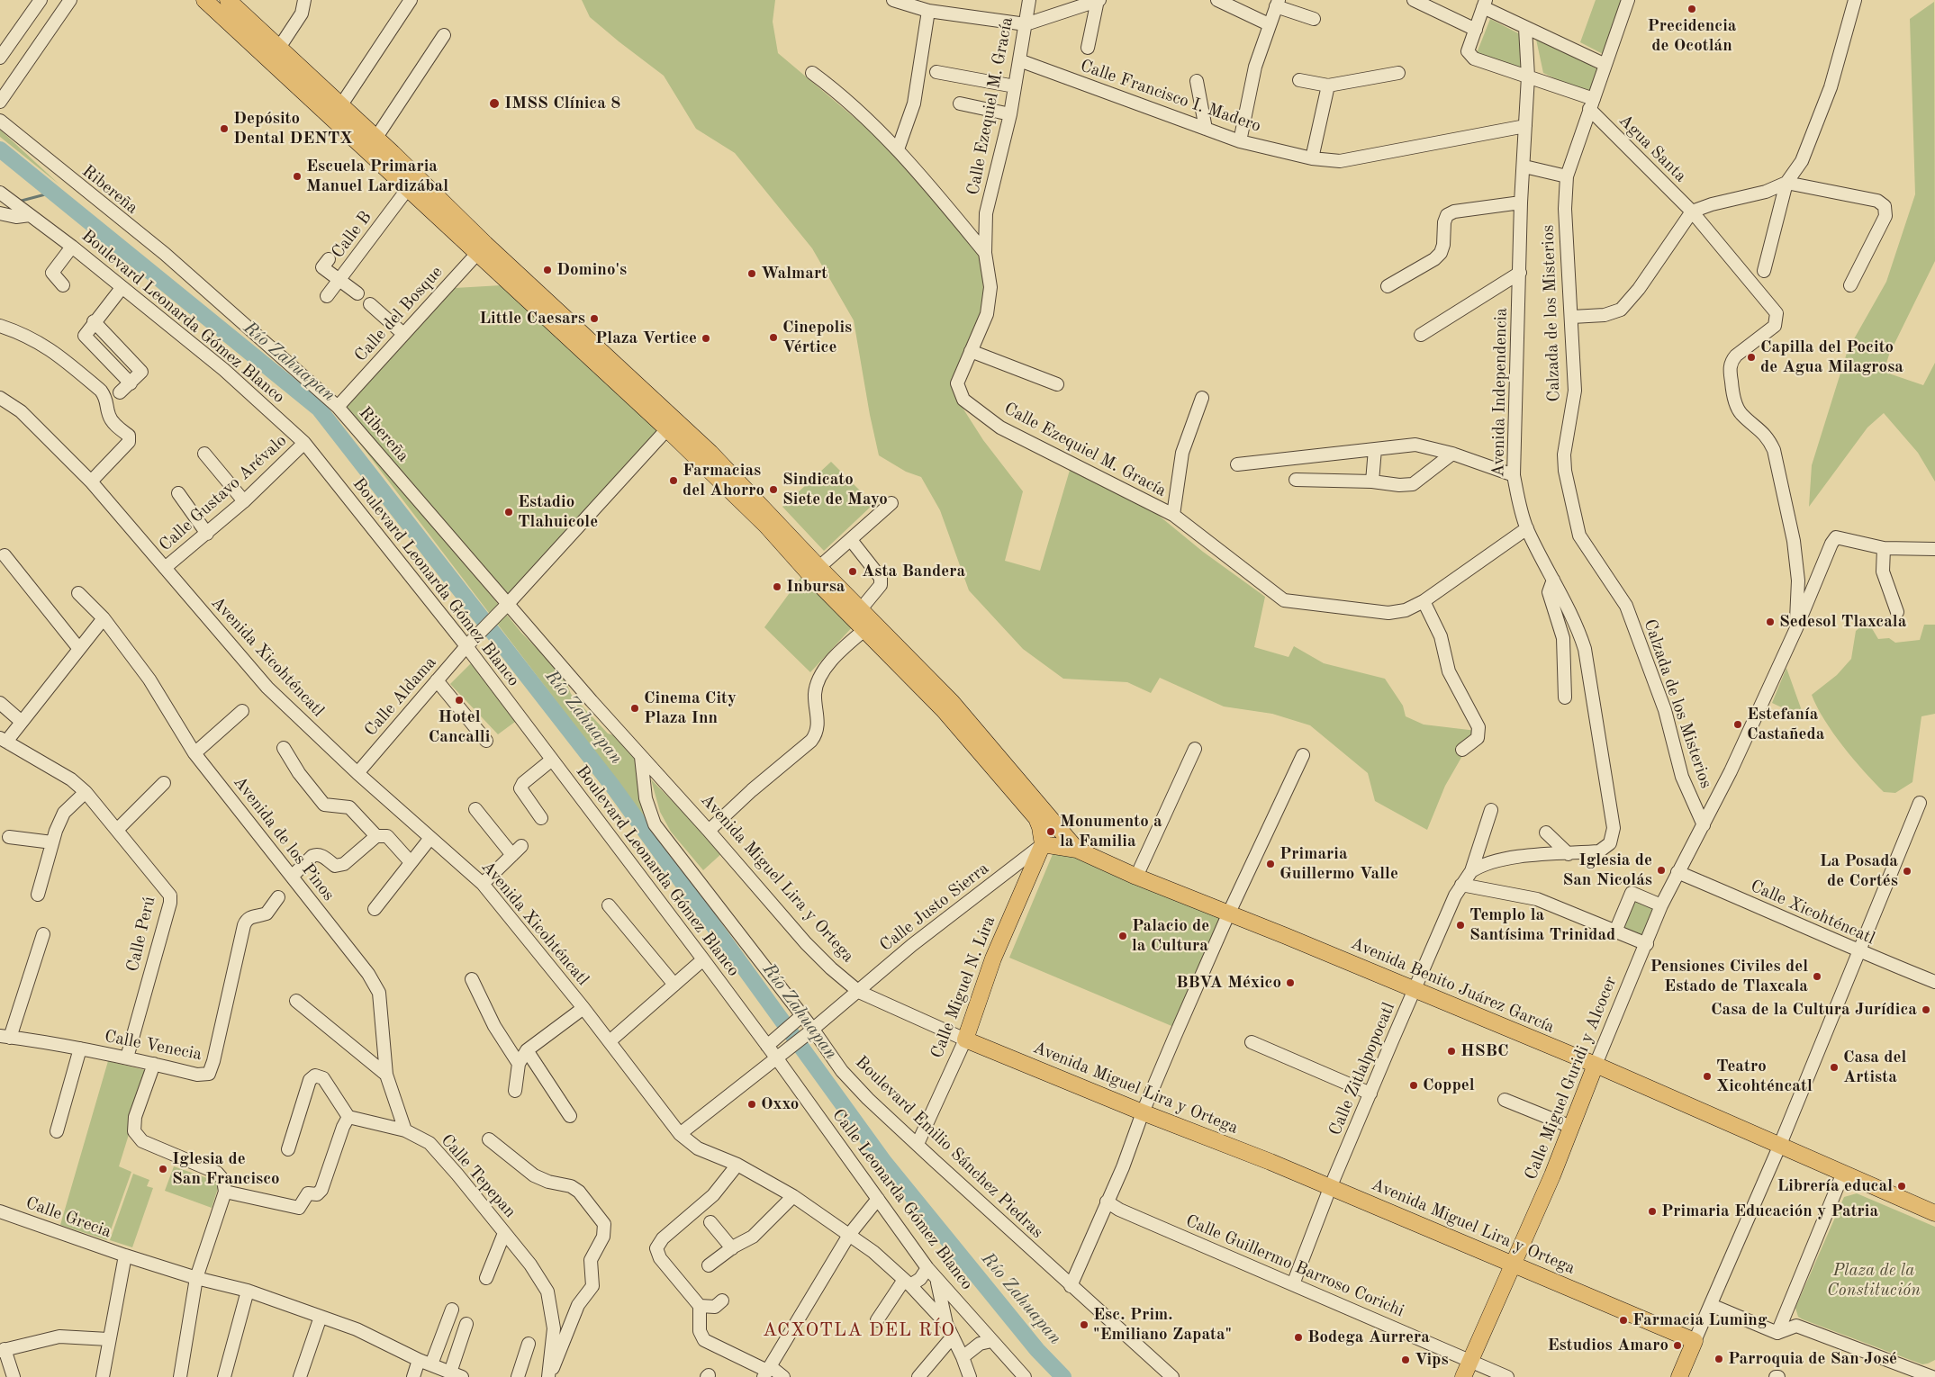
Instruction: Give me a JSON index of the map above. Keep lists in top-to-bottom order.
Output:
{
  "streets": {
    "main road": [
      "Avenida Miguel Lira y Ortega",
      "Avenida Benito Juárez García",
      "Calle Miguel N. Lira",
      "Calle Miguel Guridi y Alcocer"
    ],
    "street": [
      "Calle Francisco I. Madero",
      "Calle Ezequiel M. Gracía",
      "Agua Santa",
      "Ribereña",
      "Calle B",
      "Calzada de los Misterios",
      "Calle del Bosque",
      "Boulevard Leonarda Gómez Blanco",
      "Avenida Independencia",
      "Calle Gustavo Arévalo",
      "Avenida Xicohténcatl",
      "Calle Aldama",
      "Avenida de los Pinos",
      "Calle Justo Sierra",
      "Calle Xicohténcatl",
      "Calle Perú",
      "Calle Venecia",
      "Calle Zitlalpopocatl",
      "Boulevard Emilio Sánchez Piedras",
      "Calle Tepepan",
      "Calle Leonarda Gómez Blanco",
      "Calle Grecia",
      "Calle Guillermo Barroso Corichi"
    ]
  },
  "crossings": [
    ["Calle Francisco I. Madero", "Calle Ezequiel M. Gracía"],
    ["Calle Francisco I. Madero", "Avenida Independencia"],
    ["Calle Ezequiel M. Gracía", "Avenida Independencia"],
    ["Agua Santa", "Calzada de los Misterios"],
    ["Agua Santa", "Calle Miguel Guridi y Alcocer"],
    ["Ribereña", "Calle del Bosque"],
    ["Ribereña", "Avenida Miguel Lira y Ortega"],
    ["Ribereña", "Boulevard Emilio Sánchez Piedras"],
    ["Calzada de los Misterios", "Calle Miguel Guridi y Alcocer"],
    ["Boulevard Leonarda Gómez Blanco", "Calle Gustavo Arévalo"],
    ["Boulevard Leonarda Gómez Blanco", "Calle Aldama"],
    ["Boulevard Leonarda Gómez Blanco", "Calle Justo Sierra"],
    ["Boulevard Leonarda Gómez Blanco", "Calle Leonarda Gómez Blanco"],
    ["Avenida Independencia", "Calle Zitlalpopocatl"],
    ["Calle Gustavo Arévalo", "Avenida Xicohténcatl"],
    ["Avenida Xicohténcatl", "Calle Aldama"],
    ["Avenida Xicohténcatl", "Calle Justo Sierra"],
    ["Avenida de los Pinos", "Calle Tepepan"],
    ["Avenida Miguel Lira y Ortega", "Calle Justo Sierra"],
    ["Avenida Miguel Lira y Ortega", "Calle Miguel N. Lira"],
    ["Avenida Miguel Lira y Ortega", "Calle Zitlalpopocatl"],
    ["Avenida Miguel Lira y Ortega", "Calle Miguel Guridi y Alcocer"],
    ["Avenida Miguel Lira y Ortega", "Boulevard Emilio Sánchez Piedras"],
    ["Calle Justo Sierra", "Avenida Benito Juárez García"],
    ["Calle Justo Sierra", "Calle Miguel N. Lira"],
    ["Calle Justo Sierra", "Boulevard Emilio Sánchez Piedras"],
    ["Calle Justo Sierra", "Calle Leonarda Gómez Blanco"],
    ["Calle Xicohténcatl", "Calle Miguel Guridi y Alcocer"],
    ["Calle Perú", "Calle Venecia"],
    ["Avenida Benito Juárez García", "Calle Miguel N. Lira"],
    ["Avenida Benito Juárez García", "Calle Zitlalpopocatl"],
    ["Avenida Benito Juárez García", "Calle Miguel Guridi y Alcocer"],
    ["Calle Miguel N. Lira", "Boulevard Emilio Sánchez Piedras"],
    ["Calle Zitlalpopocatl", "Calle Guillermo Barroso Corichi"],
    ["Calle Miguel Guridi y Alcocer", "Calle Guillermo Barroso Corichi"]
  ],
  "districts": ["ACXOTLA DEL RÍO"],
  "water": ["Río Zahuapan"],
  "parks": ["Plaza de la Constitución"],
  "places": [
    "Precidencia de Ocotlán",
    "IMSS Clínica 8",
    "Depósito Dental DENTX",
    "Escuela Primaria Manuel Lardizábal",
    "Domino's",
    "Walmart",
    "Little Caesars",
    "Cinepolis Vértice",
    "Plaza Vertice",
    "Capilla del Pocito de Agua Milagrosa",
    "Farmacias del Ahorro",
    "Sindicato Siete de Mayo",
    "Estadio Tlahuicole",
    "Asta Bandera",
    "Inbursa",
    "Sedesol Tlaxcala",
    "Hotel Cancalli",
    "Cinema City Plaza Inn",
    "Estefanía Castañeda",
    "Monumento a la Familia",
    "Primaria Guillermo Valle",
    "Iglesia de San Nicolás",
    "La Posada de Cortés",
    "Templo la Santísima Trinidad",
    "Palacio de la Cultura",
    "Pensiones Civiles del Estado de Tlaxcala",
    "BBVA México",
    "Casa de la Cultura Jurídica",
    "HSBC",
    "Casa del Artista",
    "Teatro Xicohténcatl",
    "Coppel",
    "Oxxo",
    "Iglesia de San Francisco",
    "Librería educal",
    "Primaria Educación y Patria",
    "Farmacia Luming",
    "Esc. Prim. \"Emiliano Zapata\"",
    "Bodega Aurrera",
    "Estudios Amaro",
    "Parroquia de San José",
    "Vips"
  ]
}
